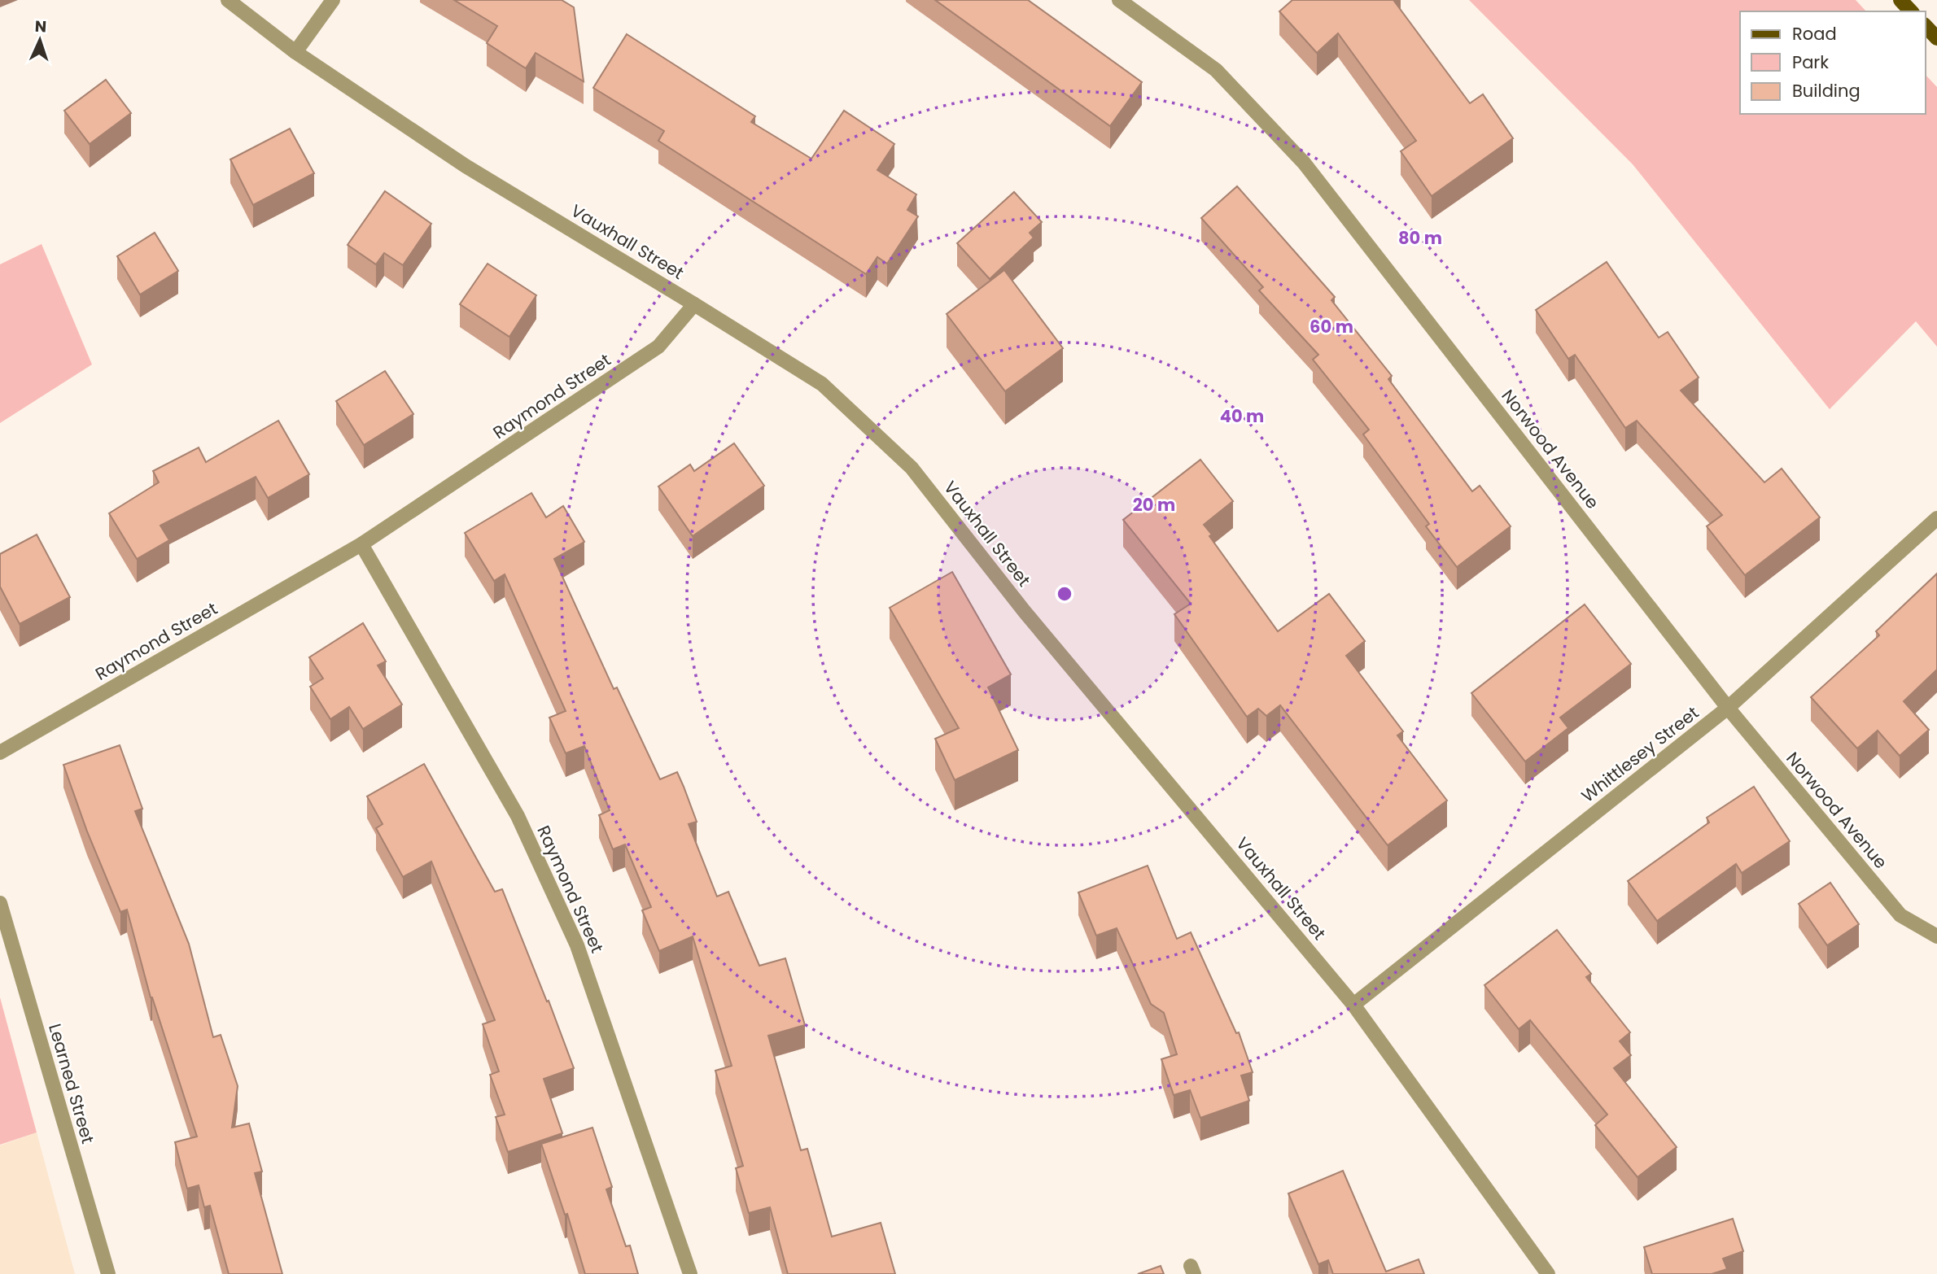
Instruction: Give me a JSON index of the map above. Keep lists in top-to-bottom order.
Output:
{
  "streets": {
    "street": [
      "Vauxhall Street",
      "Raymond Street",
      "Norwood Avenue",
      "Whittlesey Street",
      "Learned Street"
    ]
  },
  "crossings": [
    ["Vauxhall Street", "Raymond Street"],
    ["Vauxhall Street", "Whittlesey Street"],
    ["Norwood Avenue", "Whittlesey Street"]
  ],
  "legend": ["Road", "Park", "Building"],
  "north": "top",
  "rings": [
    "80 m",
    "60 m",
    "40 m",
    "20 m"
  ]
}
